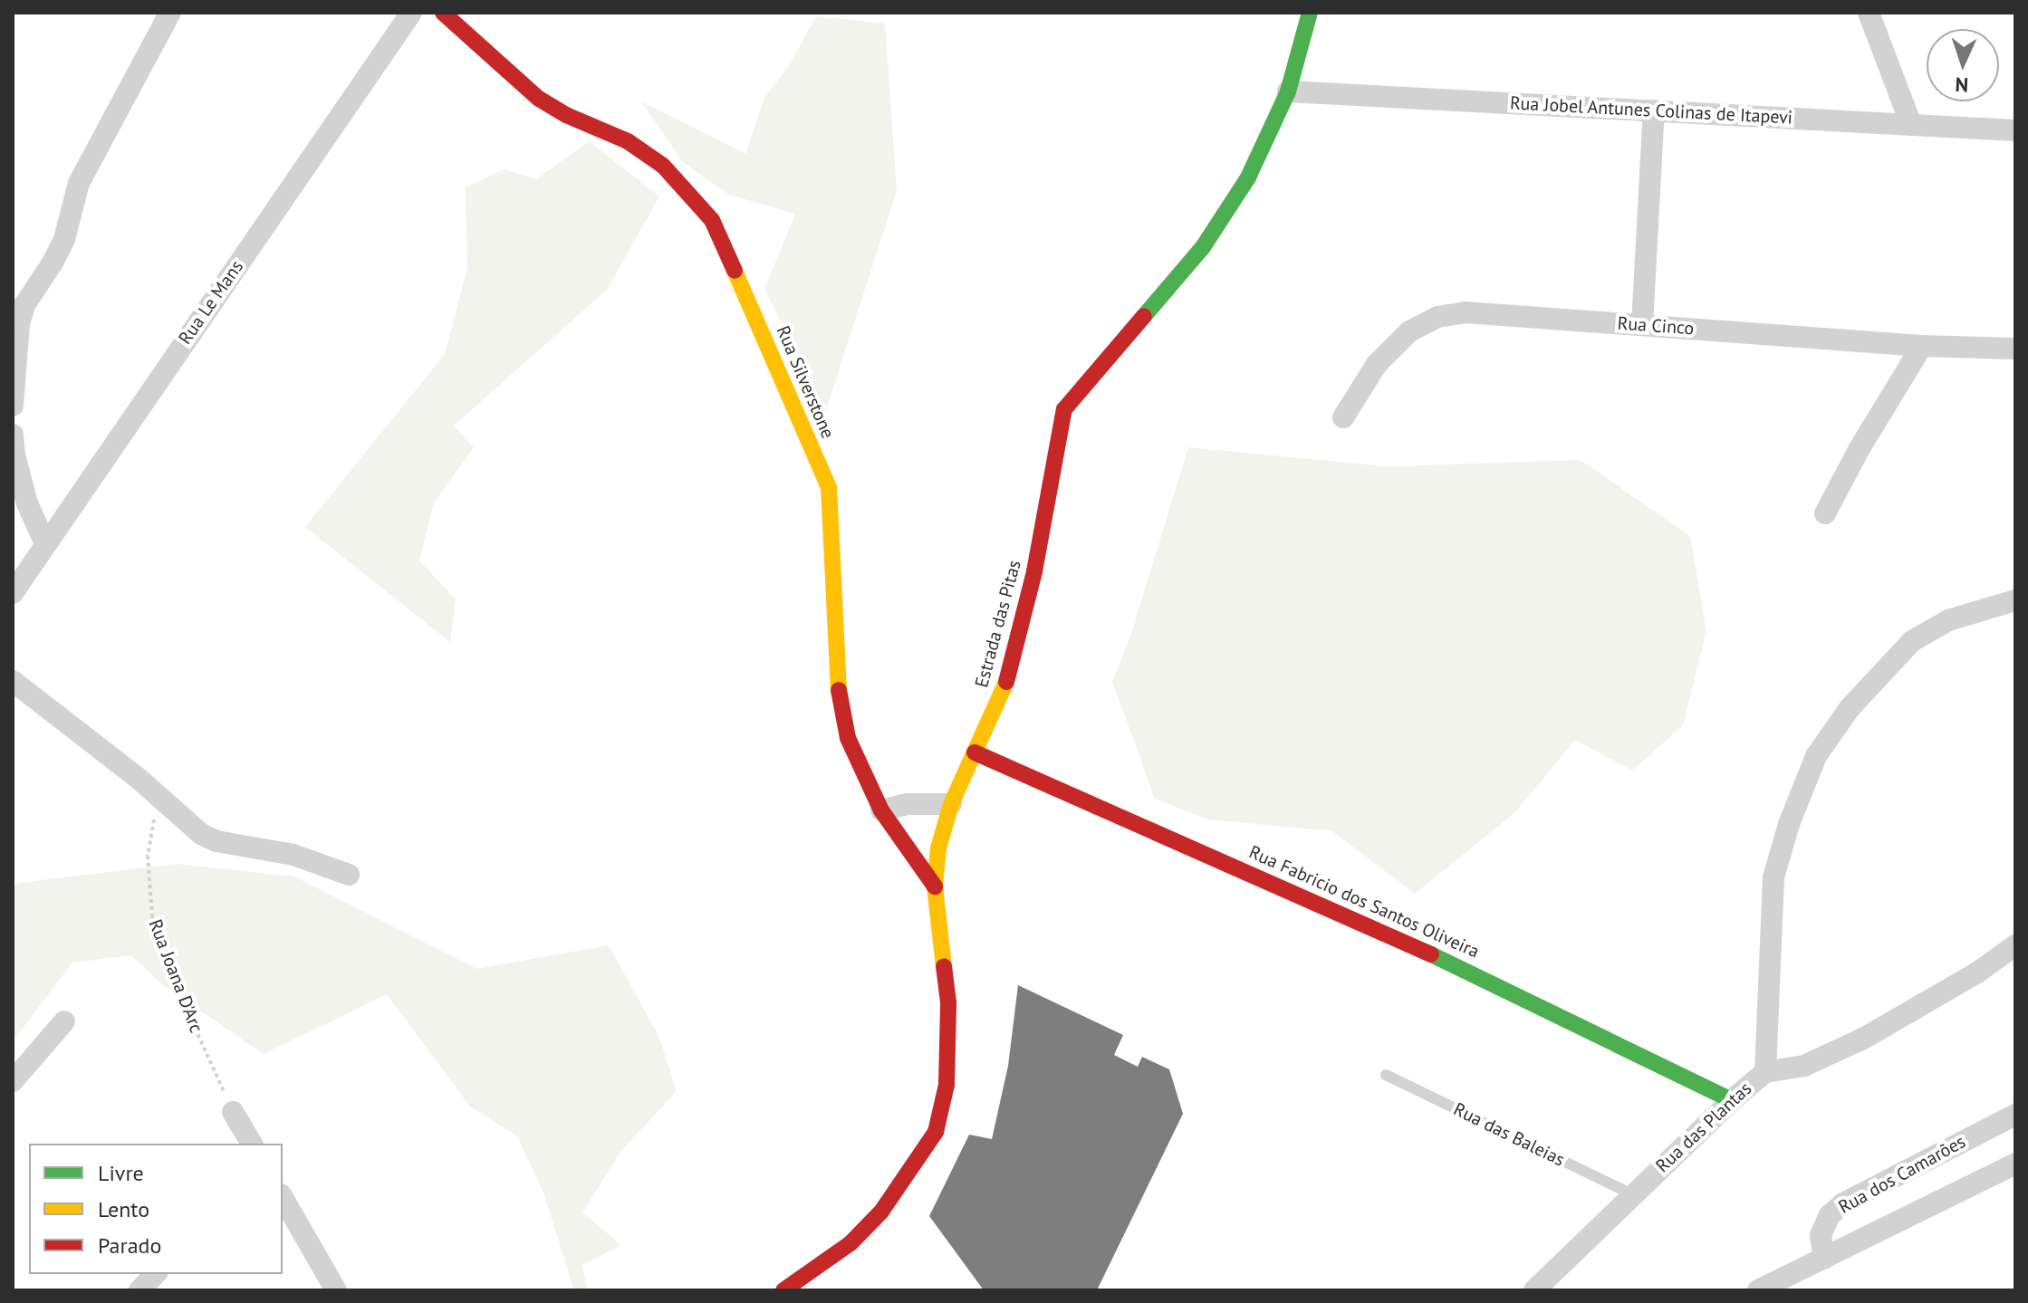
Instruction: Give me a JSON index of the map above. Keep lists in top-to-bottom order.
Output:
{
  "streets": {
    "street": [
      "Rua Jobel Antunes Colinas de Itapevi",
      "Rua Le Mans",
      "Rua Cinco",
      "Rua Silverstone",
      "Estrada das Pitas",
      "Rua Fabricio dos Santos Oliveira",
      "Rua das Plantas",
      "Rua dos Camarões"
    ],
    "lane": ["Rua das Baleias"],
    "path": ["Rua Joana D'Arc"]
  },
  "crossings": [
    ["Rua Jobel Antunes Colinas de Itapevi", "Estrada das Pitas"],
    ["Rua Silverstone", "Estrada das Pitas"],
    ["Estrada das Pitas", "Rua Fabricio dos Santos Oliveira"],
    ["Rua Fabricio dos Santos Oliveira", "Rua das Plantas"],
    ["Rua das Plantas", "Rua das Baleias"]
  ],
  "legend": ["Livre", "Lento", "Parado"],
  "north": "bottom"
}
